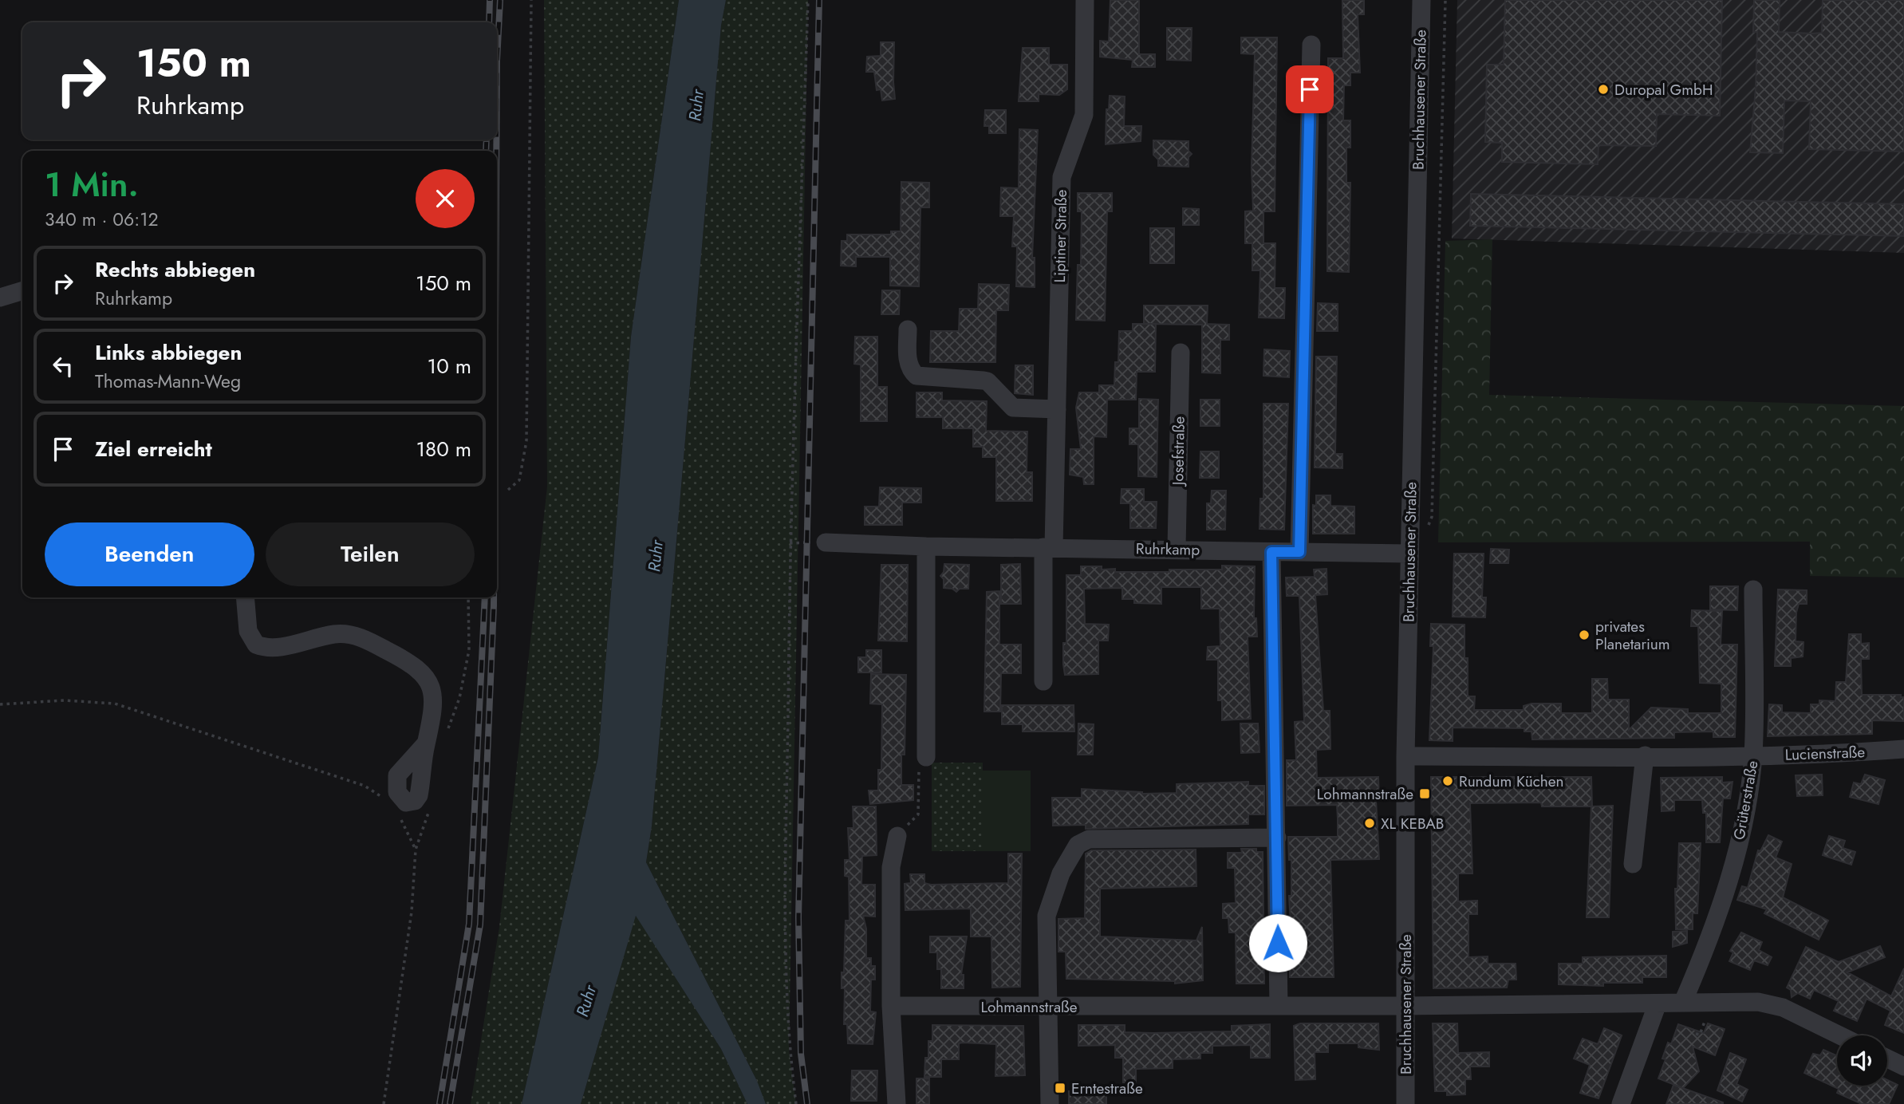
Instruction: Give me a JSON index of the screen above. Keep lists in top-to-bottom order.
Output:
{
  "streets": {
    "street": [
      "Bruchhausener Straße",
      "Liptiner Straße",
      "Josefstraße",
      "Ruhrkamp",
      "Lucienstraße",
      "Grüterstraße",
      "Lohmannstraße"
    ]
  },
  "crossings": [
    ["Bruchhausener Straße", "Ruhrkamp"],
    ["Bruchhausener Straße", "Lucienstraße"],
    ["Bruchhausener Straße", "Lohmannstraße"],
    ["Liptiner Straße", "Ruhrkamp"],
    ["Josefstraße", "Ruhrkamp"],
    ["Lucienstraße", "Grüterstraße"],
    ["Grüterstraße", "Lohmannstraße"]
  ],
  "water": ["Ruhr"],
  "places": {
    "other": [
      "Duropal GmbH",
      "privates Planetarium",
      "Rundum Küchen",
      "XL KEBAB"
    ],
    "transit": ["Lohmannstraße", "Erntestraße"]
  },
  "page": {
    "turn": ["150 m", "Ruhrkamp"],
    "heading": ["1 Min.", "340 m · 06:12"],
    "list": [
      {
        "name": "Rechts abbiegen",
        "note": "Ruhrkamp",
        "value": "150 m"
      },
      {
        "name": "Links abbiegen",
        "note": "Thomas-Mann-Weg",
        "value": "10 m"
      },
      {
        "name": "Ziel erreicht",
        "value": "180 m"
      }
    ],
    "buttons": ["Beenden", "Teilen"]
  }
}
